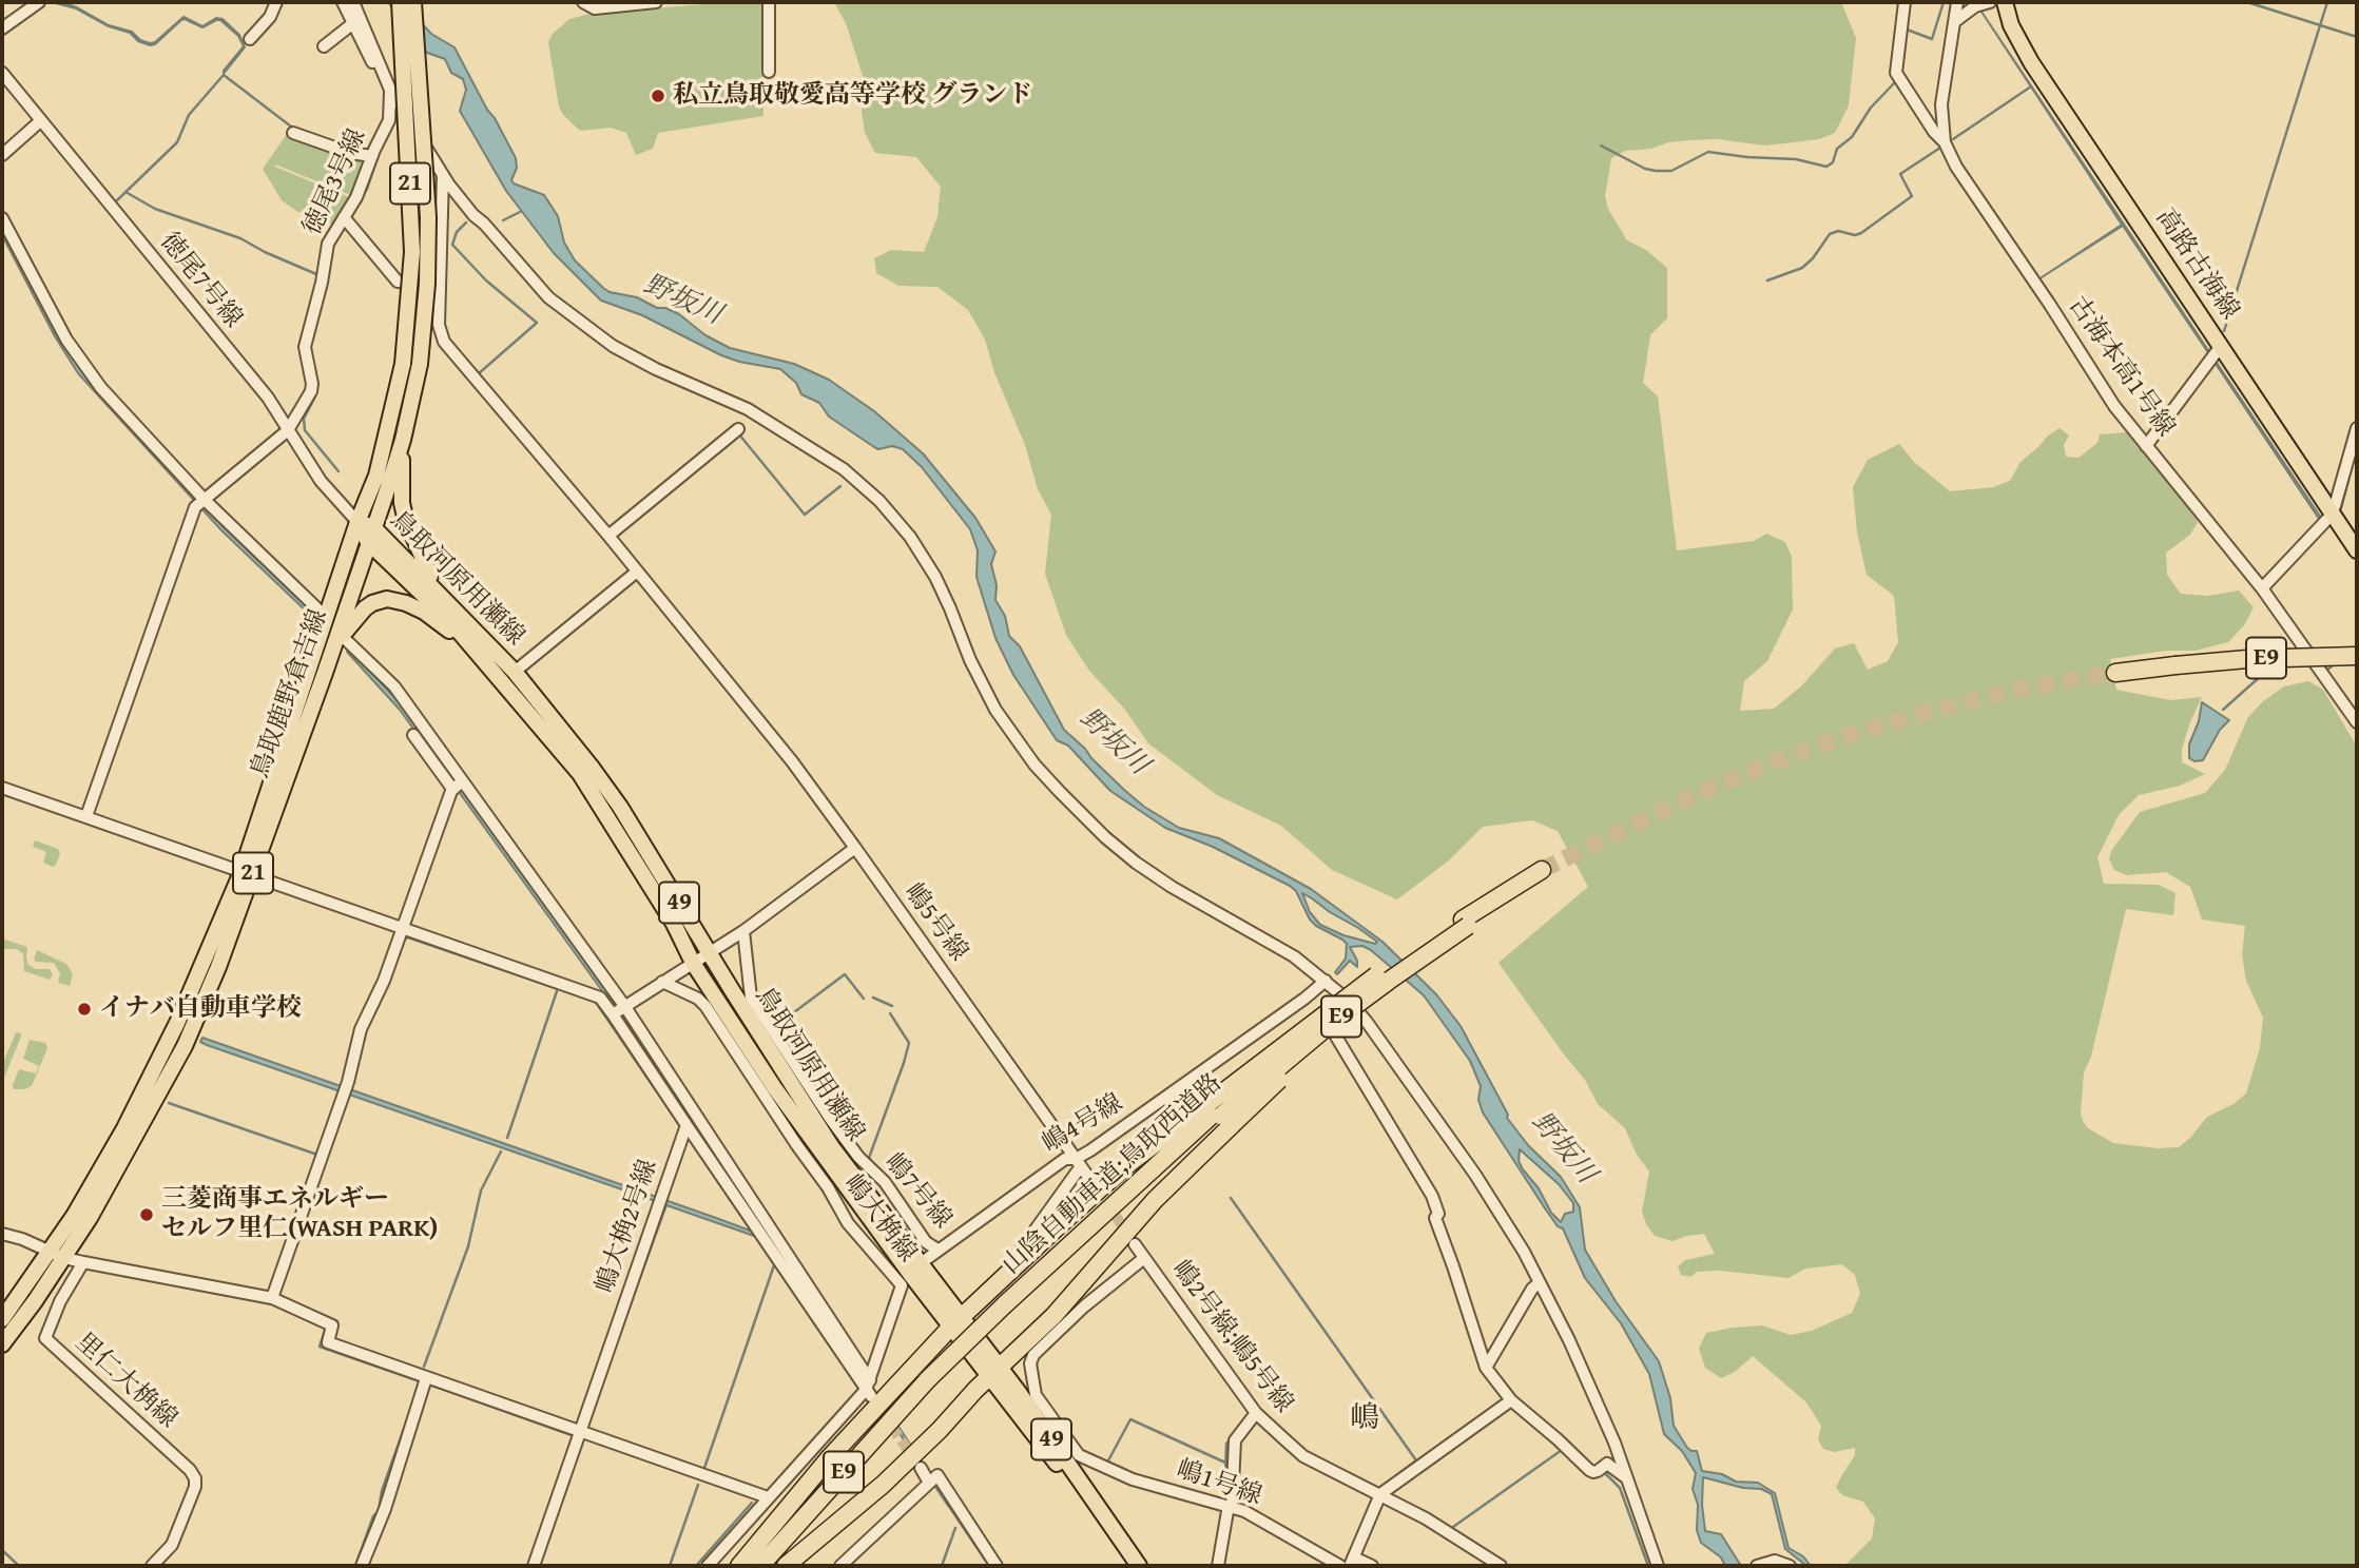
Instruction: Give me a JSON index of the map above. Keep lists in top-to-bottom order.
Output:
{
  "streets": {
    "highway": ["E9", "山陰自動車道;鳥取西道路"],
    "main road": [
      "21",
      "高路古海線",
      "鳥取河原用瀬線",
      "鳥取鹿野倉吉線",
      "49"
    ],
    "street": [
      "徳尾3号線",
      "徳尾7号線",
      "古海本高1号線",
      "嶋5号線",
      "嶋4号線",
      "嶋7号線",
      "嶋大桷線",
      "嶋大桷2号線",
      "嶋2号線;嶋5号線",
      "里仁大桷線",
      "嶋1号線"
    ]
  },
  "crossings": [
    ["徳尾3号線", "徳尾7号線"],
    ["徳尾7号線", "鳥取河原用瀬線"],
    ["徳尾7号線", "鳥取鹿野倉吉線"],
    ["鳥取河原用瀬線", "鳥取鹿野倉吉線"],
    ["鳥取河原用瀬線", "嶋4号線"],
    ["鳥取河原用瀬線", "嶋大桷線"],
    ["鳥取河原用瀬線", "嶋1号線"],
    ["嶋5号線", "嶋4号線"],
    ["嶋4号線", "嶋7号線"],
    ["嶋4号線", "嶋大桷線"]
  ],
  "districts": ["嶋"],
  "water": ["野坂川"],
  "places": ["私立鳥取敬愛高等学校 グランド", "イナバ自動車学校", "三菱商事エネルギー セルフ里仁(WASH PARK)"]
}
